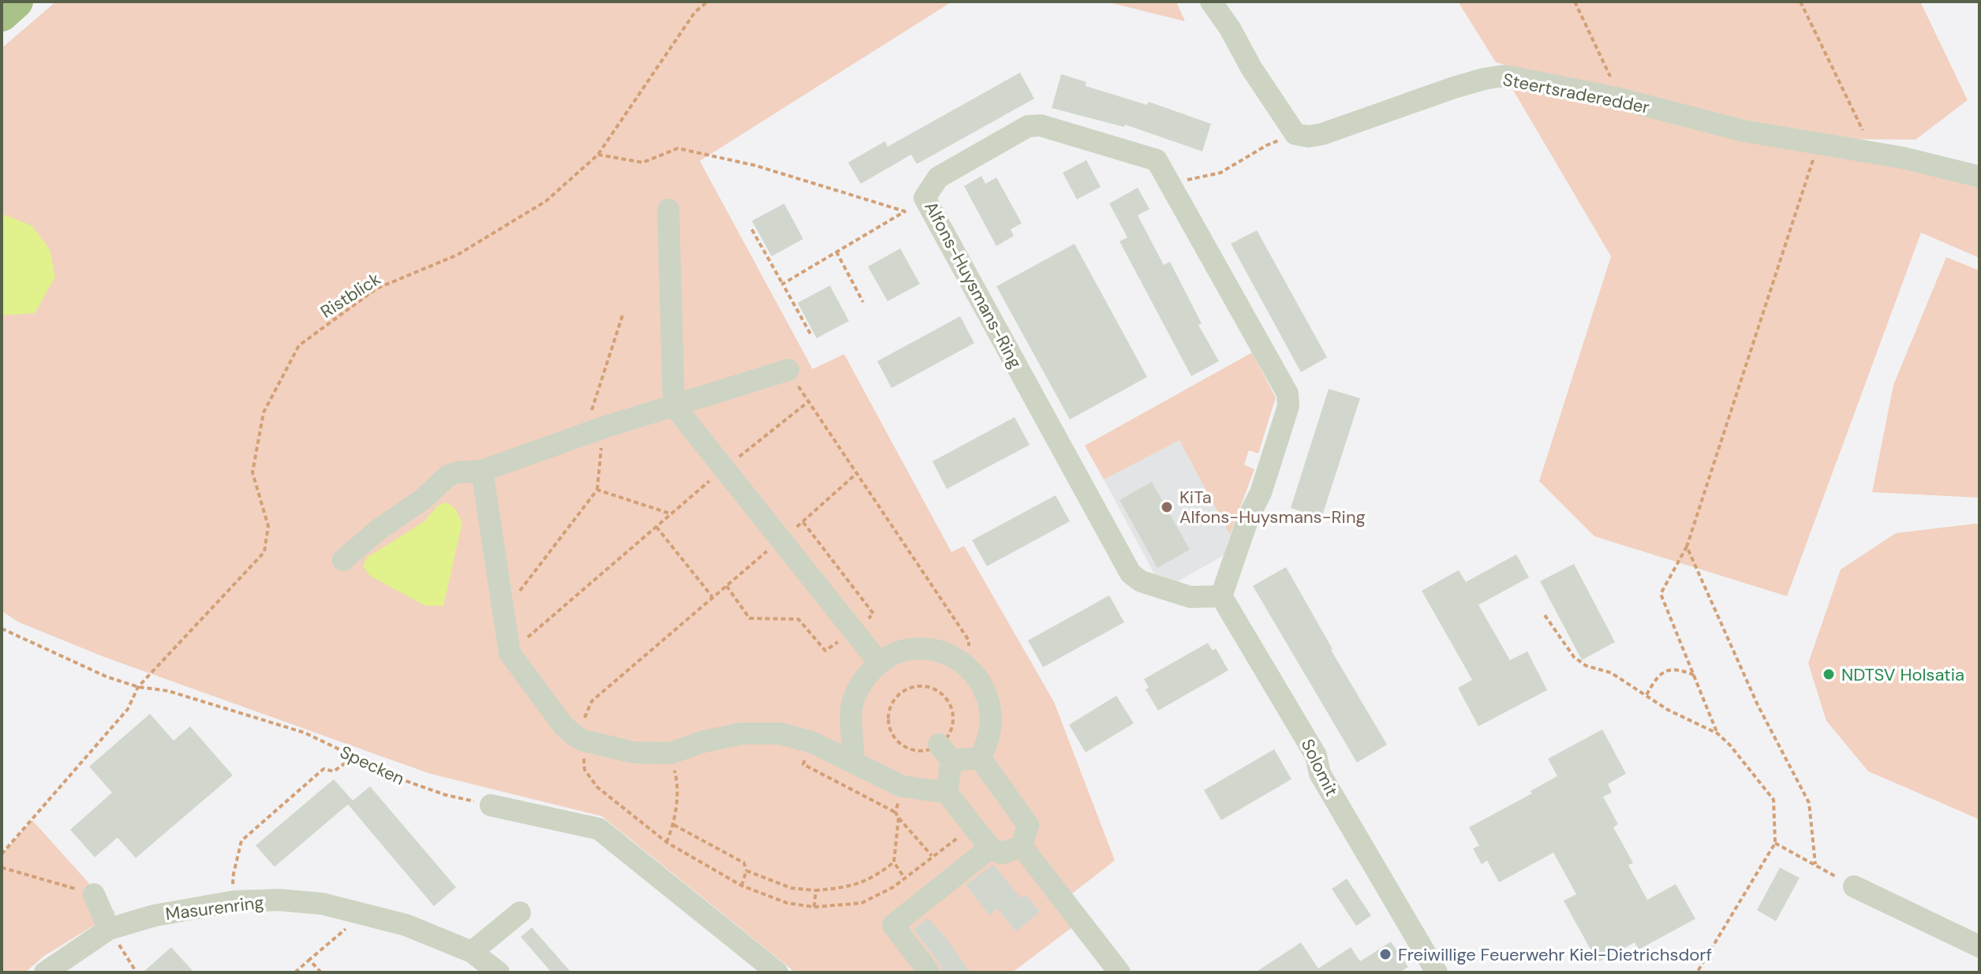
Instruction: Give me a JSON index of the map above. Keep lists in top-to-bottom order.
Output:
{
  "streets": {
    "street": [
      "Steertsraderedder",
      "Alfons-Huysmans-Ring",
      "Solomit",
      "Masurenring"
    ],
    "path": ["Ristblick", "Specken"]
  },
  "crossings": [
    ["Alfons-Huysmans-Ring", "Solomit"],
    ["Ristblick", "Specken"]
  ],
  "places": ["KiTa Alfons-Huysmans-Ring", "NDTSV Holsatia", "Freiwillige Feuerwehr Kiel-Dietrichsdorf"]
}
